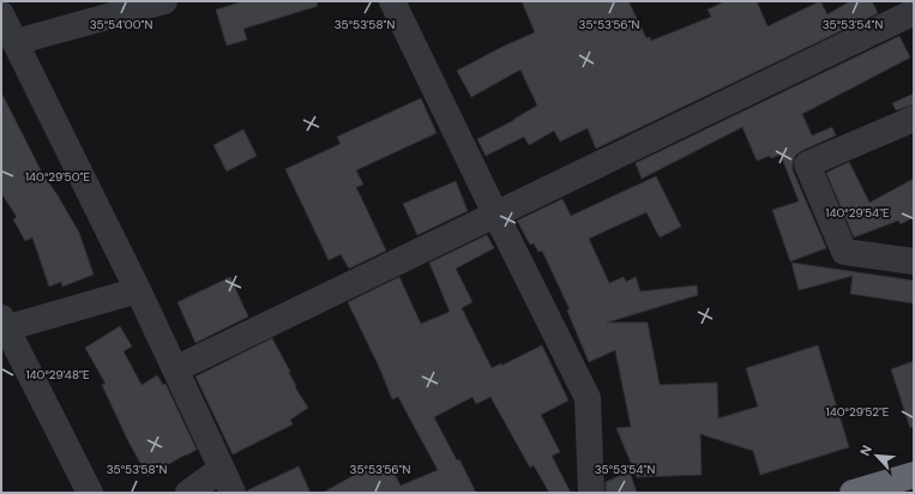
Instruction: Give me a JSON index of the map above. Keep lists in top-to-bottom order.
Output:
{
  "north": "top left",
  "coordinates": [
    "35°54'00\"N",
    "35°53'58\"N",
    "35°53'56\"N",
    "35°53'54\"N",
    "140°29'50\"E",
    "140°29'54\"E",
    "140°29'48\"E",
    "140°29'52\"E"
  ]
}
